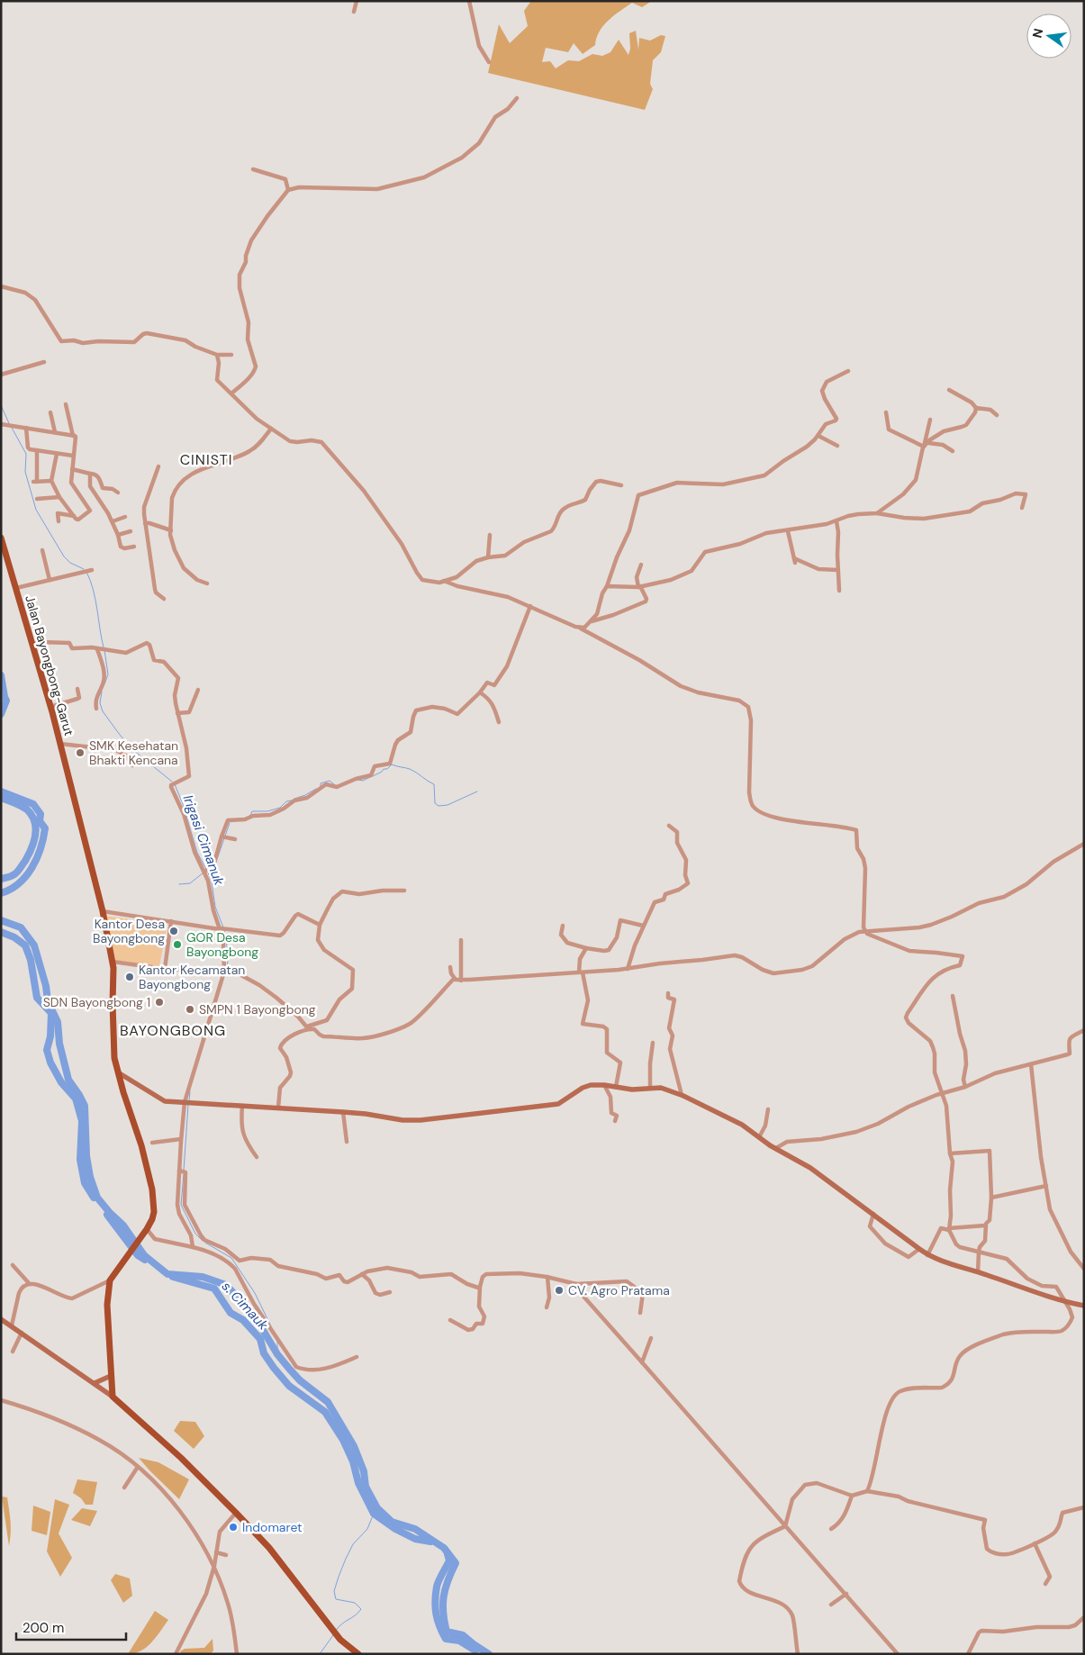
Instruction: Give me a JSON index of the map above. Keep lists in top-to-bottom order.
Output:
{
  "streets": {
    "main road": ["Jalan Bayongbong-Garut"]
  },
  "districts": ["CINISTI", "BAYONGBONG"],
  "water": ["Irigasi Cimanuk", "s. Cimauk"],
  "places": [
    "SMK Kesehatan Bhakti Kencana",
    "Kantor Desa Bayongbong",
    "GOR Desa Bayongbong",
    "Kantor Kecamatan Bayongbong",
    "SDN Bayongbong 1",
    "SMPN 1 Bayongbong",
    "CV. Agro Pratama",
    "Indomaret"
  ],
  "scale_bar": "200 m",
  "north": "left"
}
